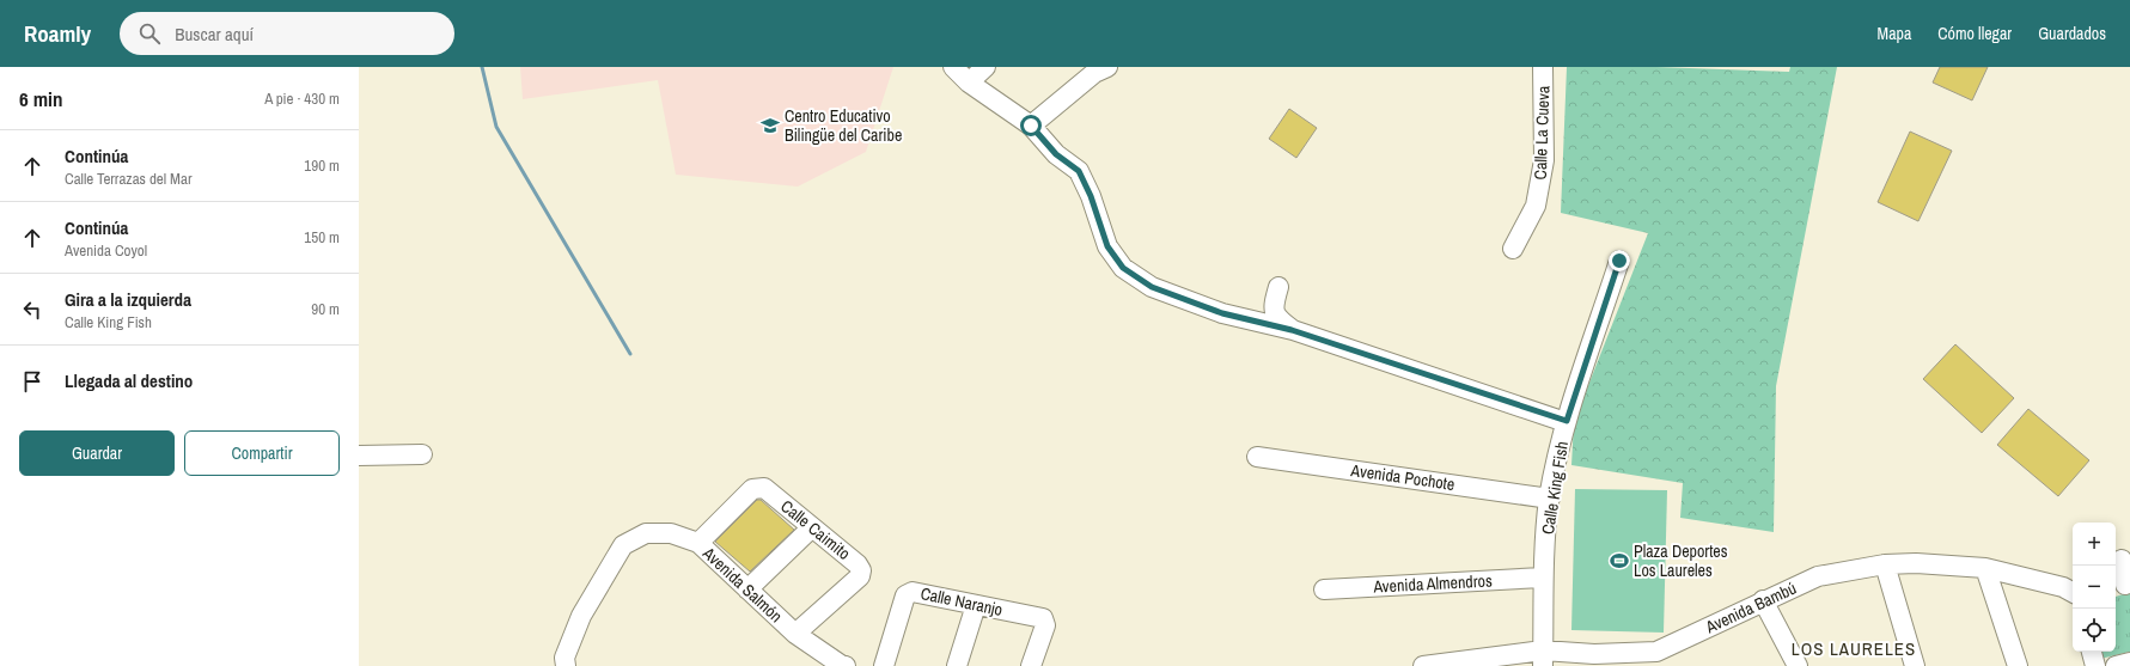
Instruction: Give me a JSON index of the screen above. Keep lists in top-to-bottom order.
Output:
{
  "streets": {
    "street": [
      "Calle La Cueva",
      "Avenida Pochote",
      "Calle King Fish",
      "Calle Caimito",
      "Avenida Almendros",
      "Avenida Salmón",
      "Calle Naranjo",
      "Avenida Bambú"
    ]
  },
  "crossings": [
    ["Avenida Pochote", "Calle King Fish"],
    ["Calle King Fish", "Avenida Almendros"],
    ["Calle King Fish", "Avenida Bambú"],
    ["Calle Caimito", "Avenida Salmón"]
  ],
  "districts": ["LOS LAURELES"],
  "places": {
    "school or university": ["Centro Educativo Bilingüe del Caribe"],
    "sports": ["Plaza Deportes Los Laureles"]
  },
  "page": {
    "header": "Roamly",
    "search": "Buscar aquí",
    "nav": ["Mapa", "Cómo llegar", "Guardados"],
    "heading": ["6 min", "A pie · 430 m"],
    "list": [
      ["Continúa", "Calle Terrazas del Mar", "190 m"],
      ["Continúa", "Avenida Coyol", "150 m"],
      ["Gira a la izquierda", "Calle King Fish", "90 m"],
      "Llegada al destino"
    ],
    "buttons": ["Guardar", "Compartir"],
    "map_buttons": ["+", "−"]
  }
}
